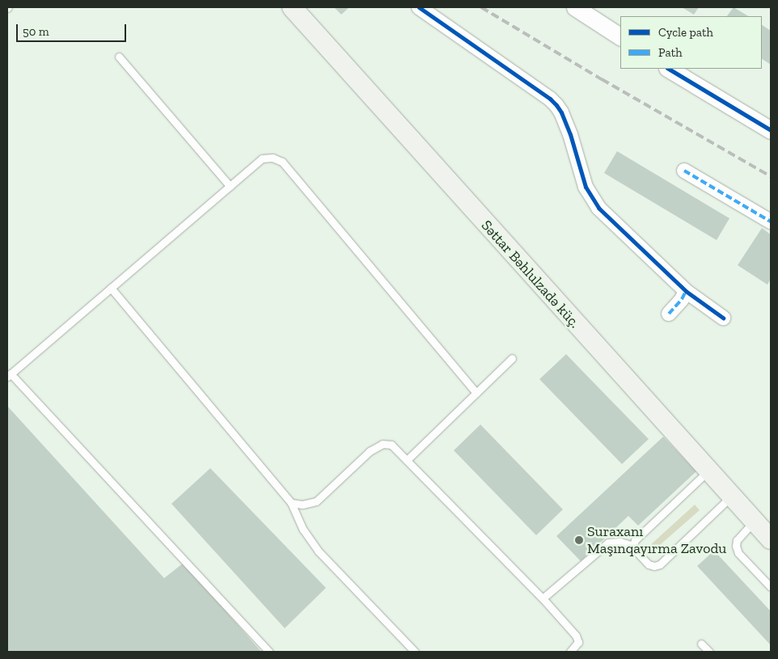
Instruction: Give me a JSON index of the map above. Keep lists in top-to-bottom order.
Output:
{
  "streets": {
    "main road": ["Səttar Bəhlulzadə küç."]
  },
  "places": ["Suraxanı Maşınqayırma Zavodu"],
  "legend": ["Cycle path", "Path"],
  "scale_bar": "50 m"
}
